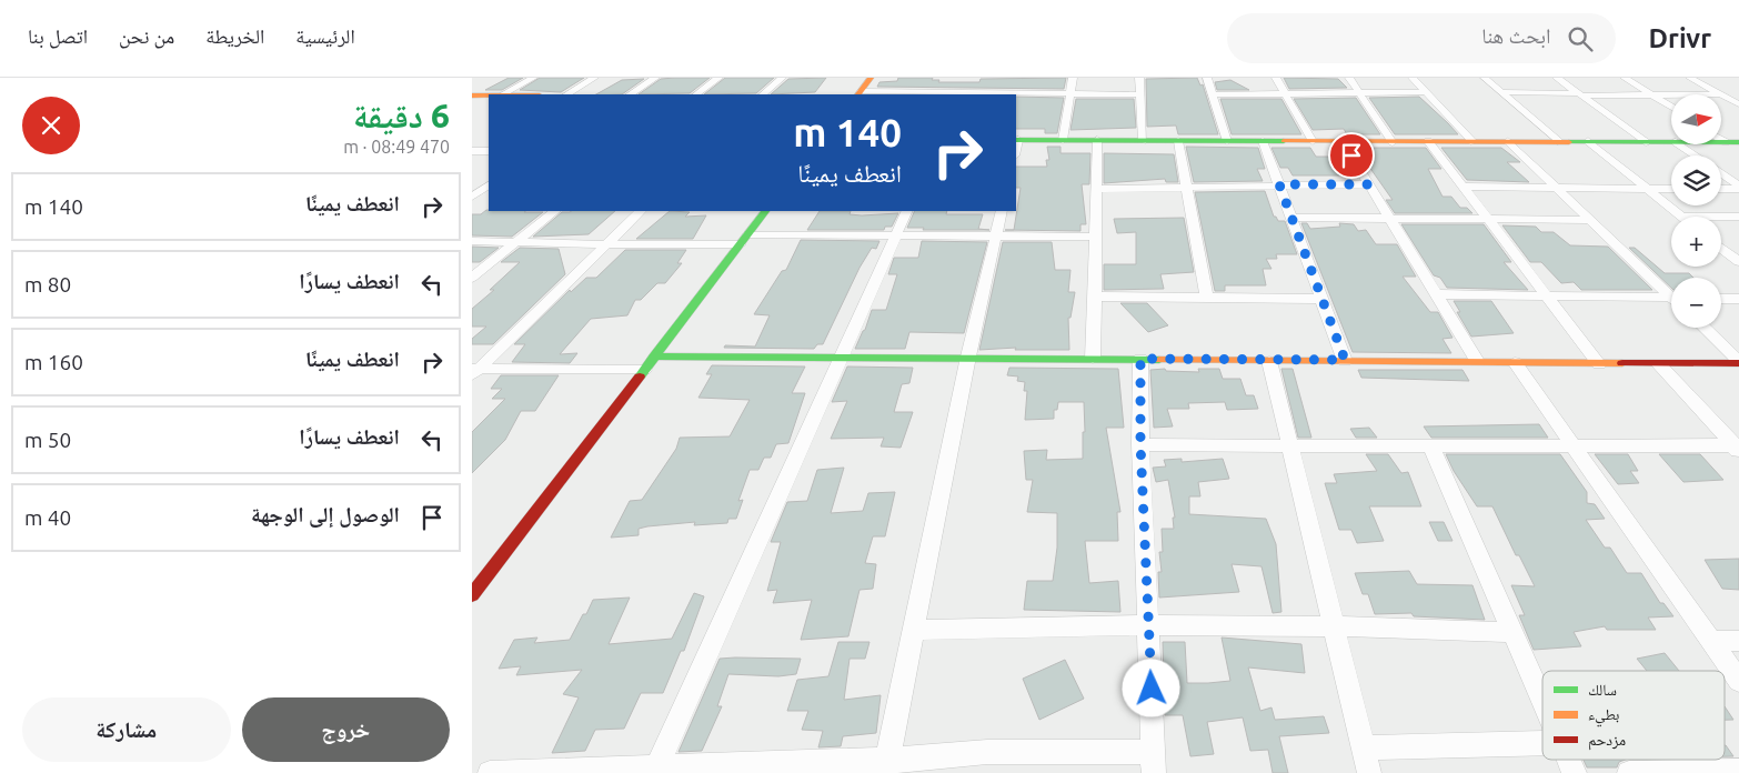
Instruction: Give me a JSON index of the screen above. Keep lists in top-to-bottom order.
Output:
{
  "legend": ["سالك", "بطيء", "مزدحم"],
  "north": "right",
  "page": {
    "header": "Drivr",
    "search": "ابحث هنا",
    "nav": [
      "الرئيسية",
      "الخريطة",
      "من نحن",
      "اتصل بنا"
    ],
    "heading": ["6 دقيقة", "470 m · 08:49"],
    "map_buttons": ["+", "−"],
    "turn": ["140 m", "انعطف يمينًا"],
    "list": [
      {
        "name": "انعطف يمينًا",
        "value": "140 m"
      },
      {
        "name": "انعطف يسارًا",
        "value": "80 m"
      },
      {
        "name": "انعطف يمينًا",
        "value": "160 m"
      },
      {
        "name": "انعطف يسارًا",
        "value": "50 m"
      },
      {
        "name": "الوصول إلى الوجهة",
        "value": "40 m"
      }
    ],
    "buttons": ["خروج", "مشاركة"]
  }
}
